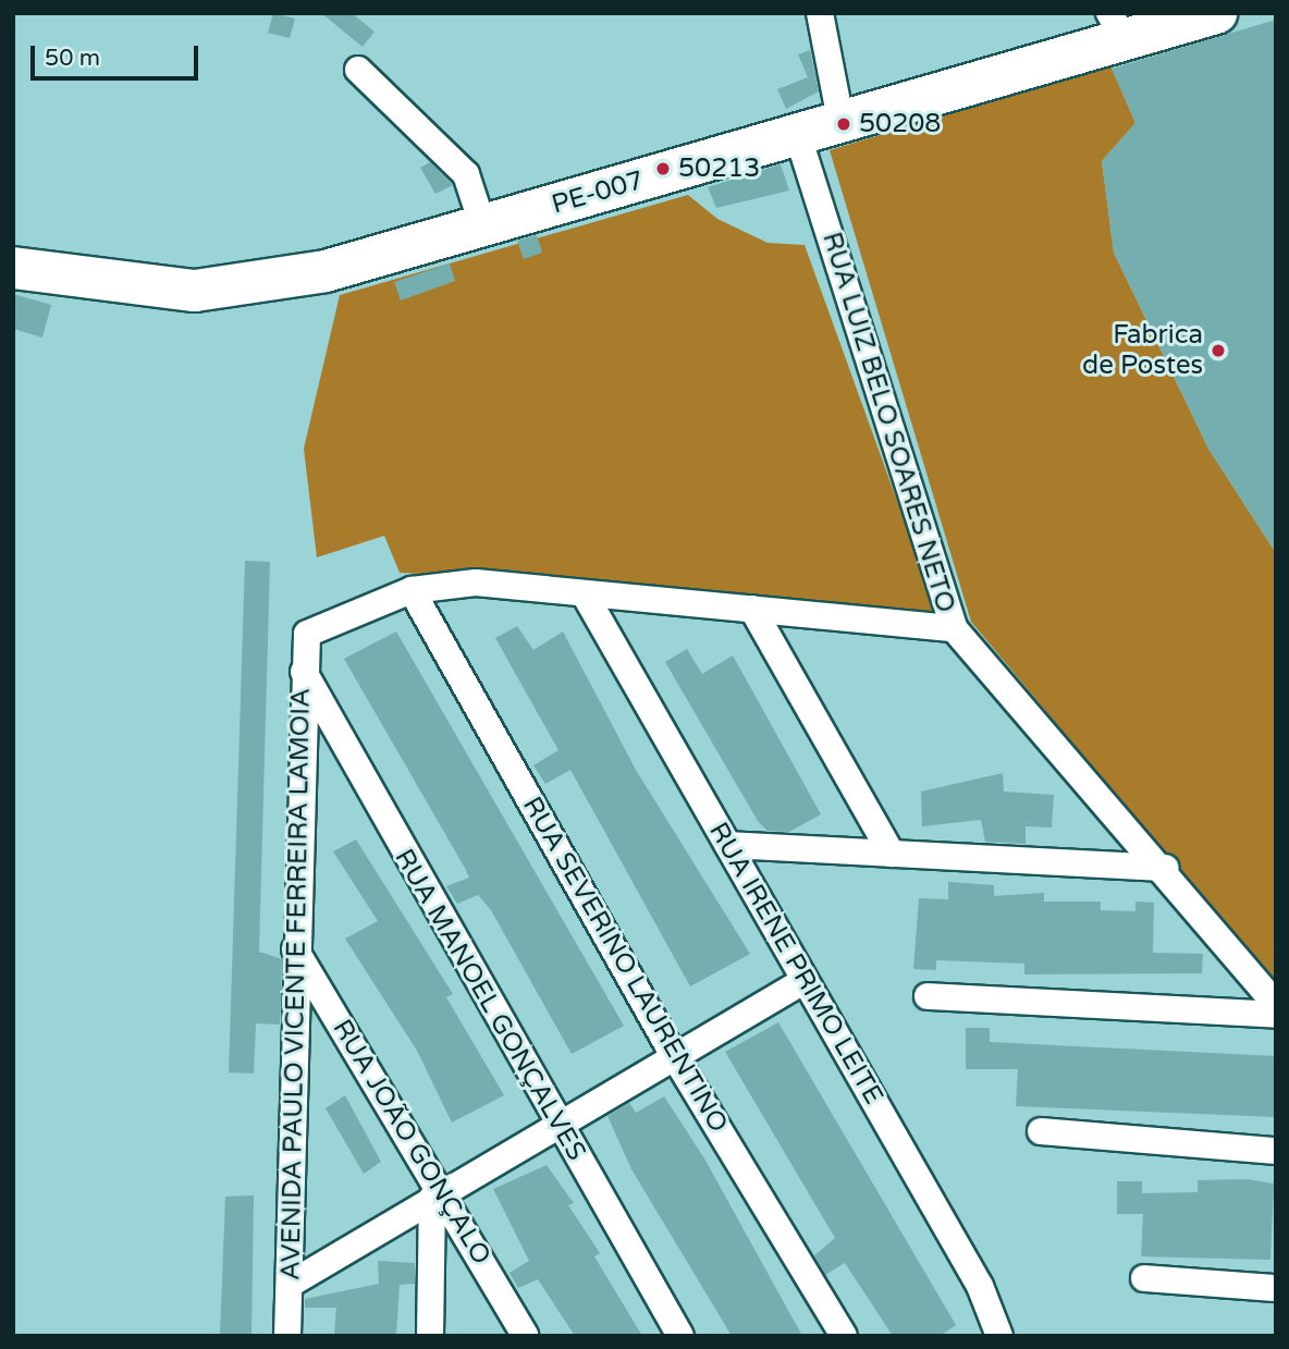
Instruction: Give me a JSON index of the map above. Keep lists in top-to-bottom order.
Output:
{
  "streets": {
    "main road": ["PE-007"],
    "street": [
      "RUA LUIZ BELO SOARES NETO",
      "RUA IRENE PRIMO LEITE",
      "RUA SEVERINO LAURENTINO",
      "AVENIDA PAULO VICENTE FERREIRA LAMOIA",
      "RUA MANOEL GONÇALVES",
      "RUA JOÃO GONÇALO"
    ]
  },
  "crossings": [
    ["PE-007", "RUA LUIZ BELO SOARES NETO"],
    ["RUA SEVERINO LAURENTINO", "AVENIDA PAULO VICENTE FERREIRA LAMOIA"],
    ["AVENIDA PAULO VICENTE FERREIRA LAMOIA", "RUA MANOEL GONÇALVES"],
    ["AVENIDA PAULO VICENTE FERREIRA LAMOIA", "RUA JOÃO GONÇALO"]
  ],
  "places": ["50208", "50213", "Fabrica de Postes"],
  "scale_bar": "50 m"
}
